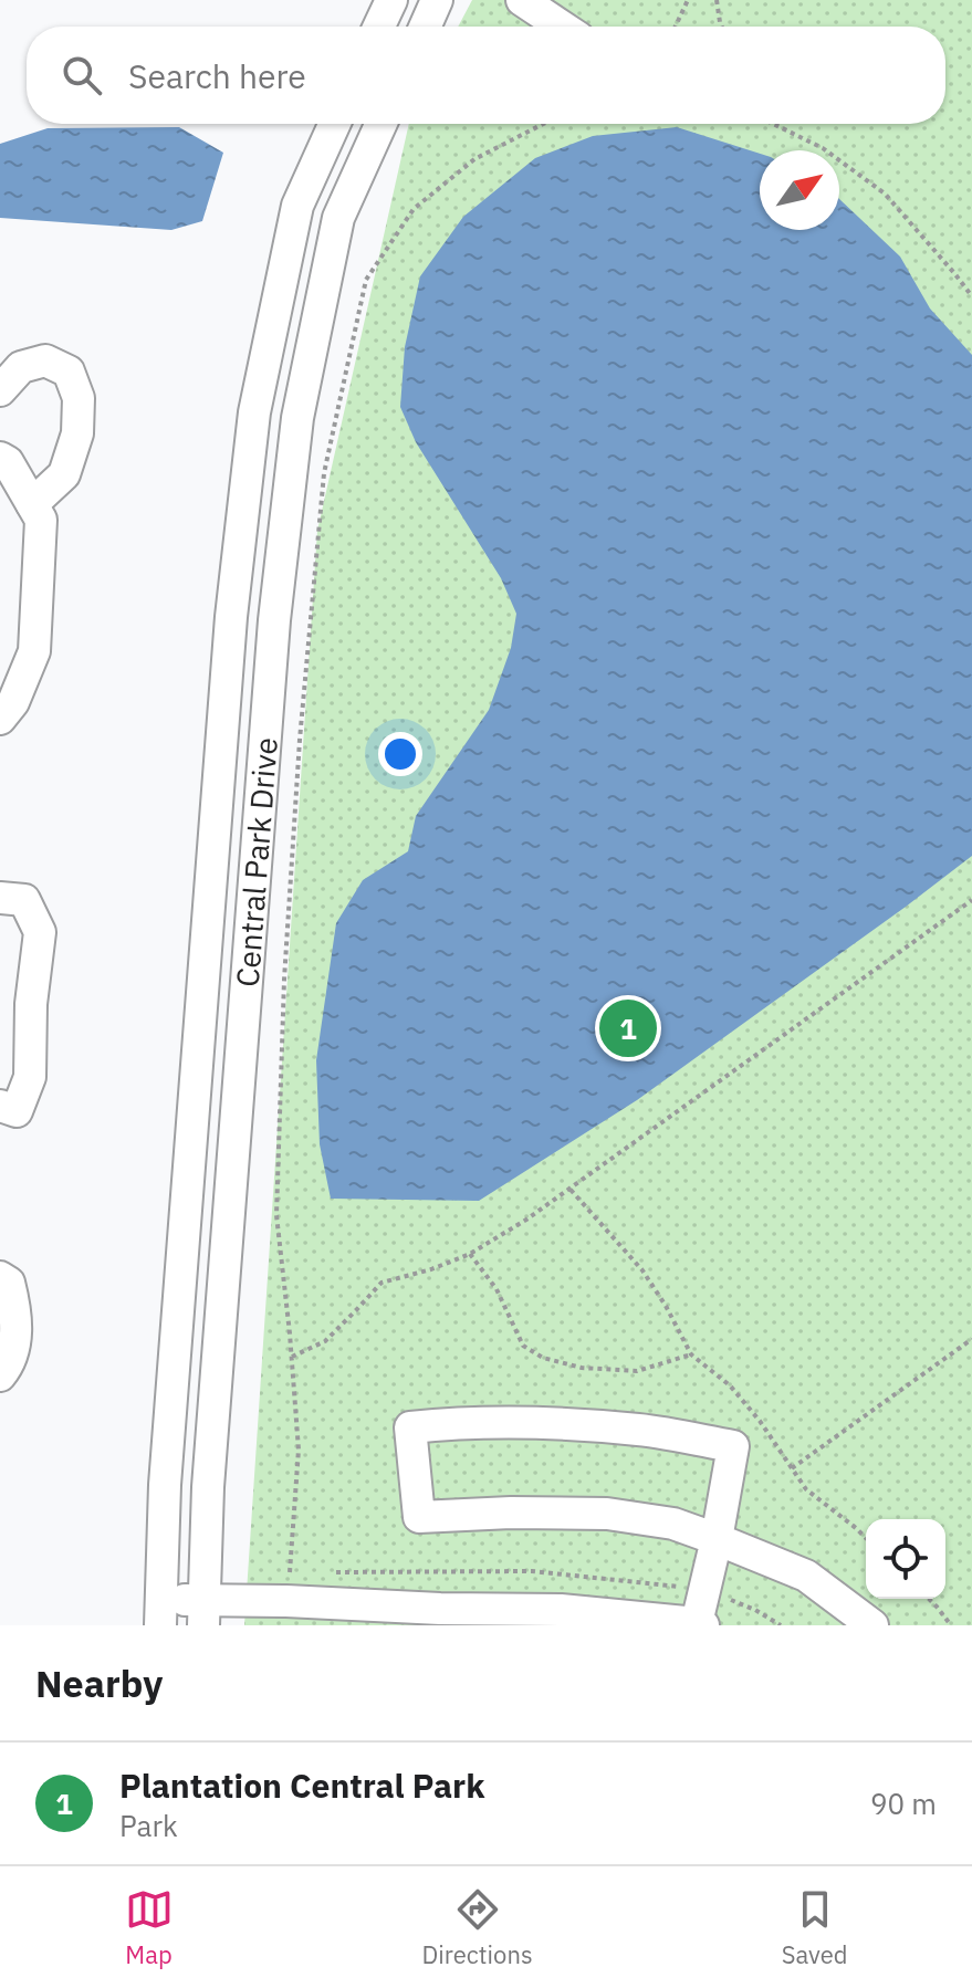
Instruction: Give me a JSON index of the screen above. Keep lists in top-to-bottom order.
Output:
{
  "streets": {
    "street": ["Central Park Drive"]
  },
  "north": "top right",
  "page": {
    "search": "Search here",
    "pins": "1",
    "heading": "Nearby",
    "list": [
      {
        "mark": "1",
        "name": "Plantation Central Park",
        "note": "Park",
        "value": "90 m"
      }
    ],
    "nav": ["Map", "Directions", "Saved"]
  }
}
